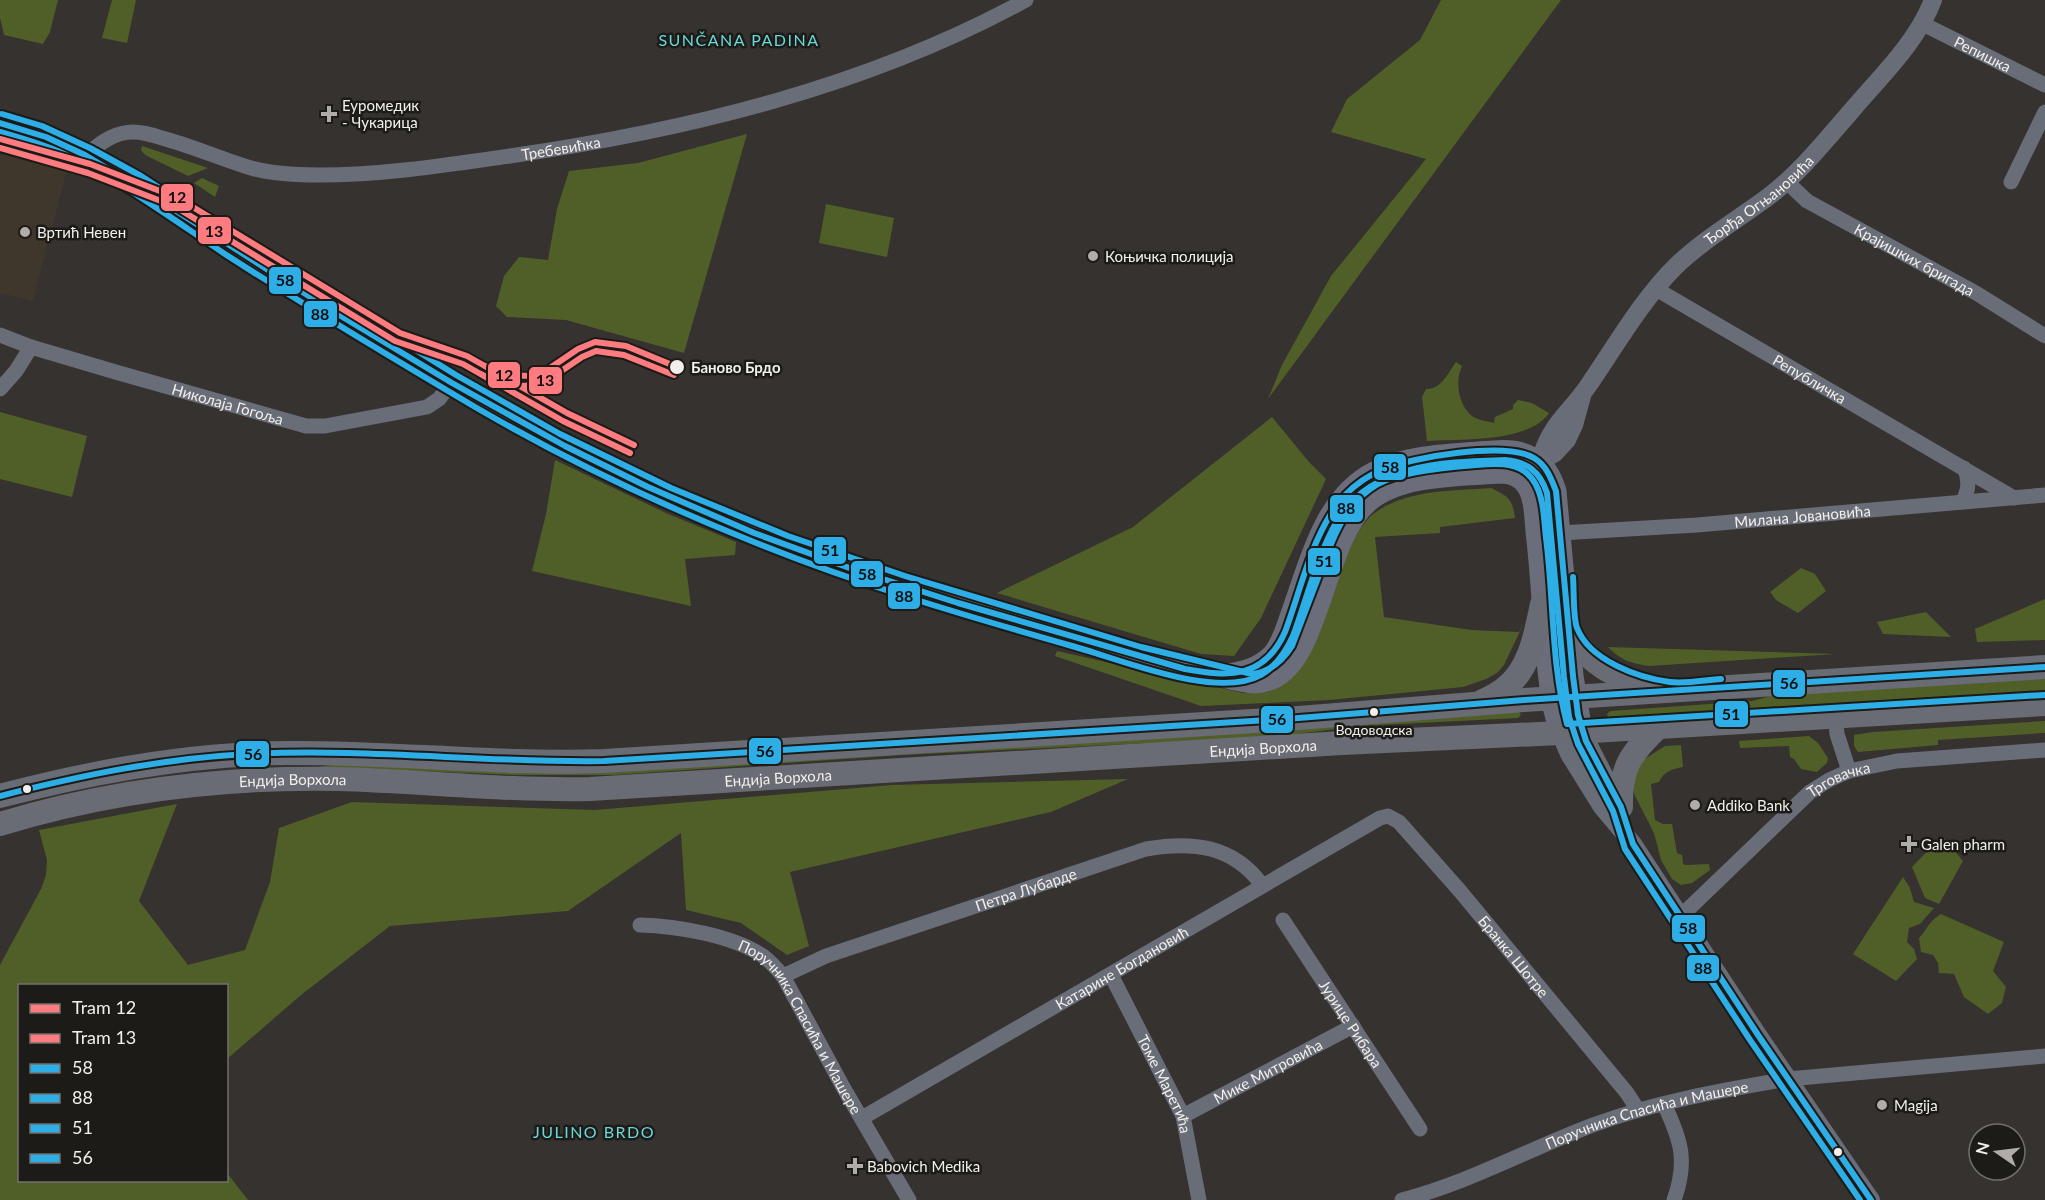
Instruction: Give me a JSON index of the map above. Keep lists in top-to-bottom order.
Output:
{
  "streets": {
    "main road": ["Ендија Ворхола"],
    "street": [
      "Репишка",
      "Требевићка",
      "Ђорђа Огњановића",
      "Крајишких бригада",
      "Републичка",
      "Николаја Гогоља",
      "Милана Јовановића",
      "Трговачка",
      "Петра Лубарде",
      "Бранка Шотре",
      "Катарине Богдановић",
      "Јурице Рибара",
      "Поручника Спасића и Машере",
      "Мике Митровића",
      "Томе Маретића"
    ]
  },
  "crossings": [
    ["Репишка", "Ђорђа Огњановића"],
    ["Ђорђа Огњановића", "Крајишких бригада"],
    ["Ђорђа Огњановића", "Републичка"],
    ["Републичка", "Милана Јовановића"],
    ["Петра Лубарде", "Катарине Богдановић"],
    ["Петра Лубарде", "Поручника Спасића и Машере"],
    ["Бранка Шотре", "Катарине Богдановић"],
    ["Бранка Шотре", "Поручника Спасића и Машере"],
    ["Катарине Богдановић", "Поручника Спасића и Машере"],
    ["Катарине Богдановић", "Томе Маретића"],
    ["Јурице Рибара", "Мике Митровића"],
    ["Мике Митровића", "Томе Маретића"]
  ],
  "districts": ["SUNČANA PADINA", "JULINO BRDO"],
  "places": {
    "health": ["Еуромедик - Чукарица", "Galen pharm", "Babovich Medika"],
    "other": [
      "Вртић Невен",
      "Коњичка полиција",
      "Баново Брдо",
      "Водоводска",
      "Addiko Bank",
      "Magija"
    ]
  },
  "lines": [
    "transit line 51",
    "transit line 58",
    "transit line 88",
    "tram line 12",
    "tram line 13",
    "transit line 56"
  ],
  "legend": [
    "Tram 12",
    "Tram 13",
    "58",
    "88",
    "51",
    "56"
  ],
  "north": "left"
}
